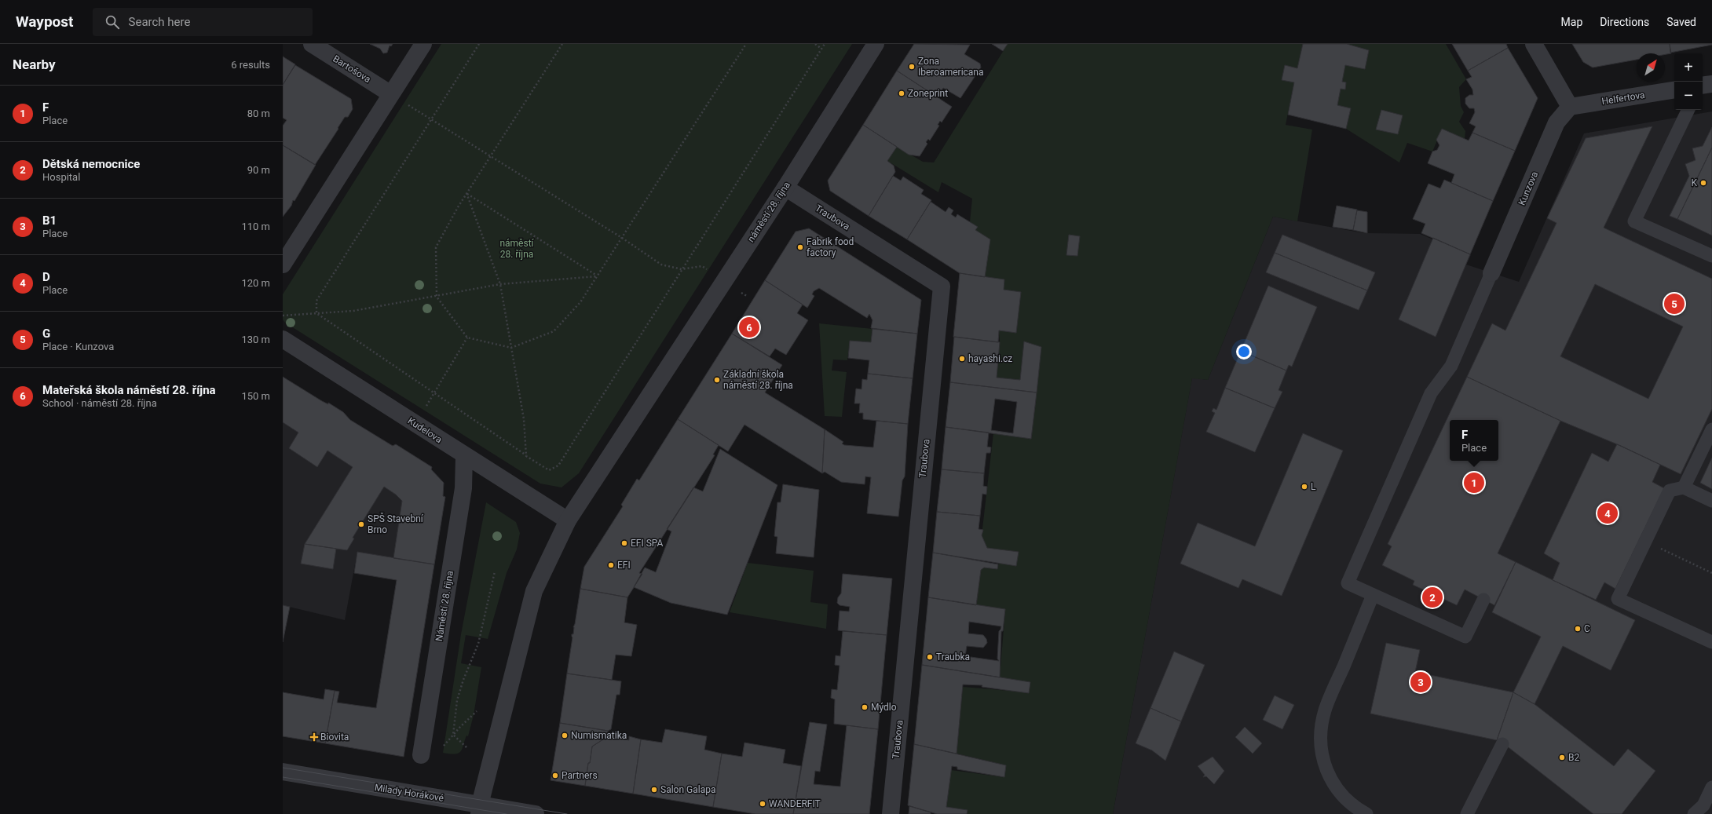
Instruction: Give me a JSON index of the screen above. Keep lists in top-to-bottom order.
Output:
{
  "streets": {
    "street": [
      "Bartošova",
      "Helfertova",
      "Kunzova",
      "náměstí 28. října",
      "Traubova",
      "Kudelova",
      "Náměstí 28. října",
      "Milady Horákové"
    ]
  },
  "crossings": [
    ["Helfertova", "Kunzova"],
    ["náměstí 28. října", "Traubova"],
    ["náměstí 28. října", "Kudelova"],
    ["Kudelova", "Náměstí 28. října"]
  ],
  "parks": ["náměstí 28. října"],
  "places": {
    "other": [
      "Zona Iberoamericana",
      "Zoneprint",
      "K",
      "Fabrik food factory",
      "hayashi.cz",
      "Základní škola náměstí 28. října",
      "L",
      "SPŠ Stavební Brno",
      "EFI SPA",
      "EFI",
      "C",
      "Traubka",
      "Mýdlo",
      "Numismatika",
      "B2",
      "Partners",
      "Salon Galapa",
      "WANDERFIT"
    ],
    "health": ["Biovita"]
  },
  "north": "top right",
  "page": {
    "header": "Waypost",
    "search": "Search here",
    "nav": ["Map", "Directions", "Saved"],
    "heading": ["Nearby", "6 results"],
    "map_buttons": ["+", "−"],
    "list": [
      {
        "mark": "1",
        "name": "F",
        "note": "Place",
        "value": "80 m"
      },
      {
        "mark": "2",
        "name": "Dětská nemocnice",
        "note": "Hospital",
        "value": "90 m"
      },
      {
        "mark": "3",
        "name": "B1",
        "note": "Place",
        "value": "110 m"
      },
      {
        "mark": "4",
        "name": "D",
        "note": "Place",
        "value": "120 m"
      },
      {
        "mark": "5",
        "name": "G",
        "note": "Place · Kunzova",
        "value": "130 m"
      },
      {
        "mark": "6",
        "name": "Mateřská škola náměstí 28. října",
        "note": "School · náměstí 28. října",
        "value": "150 m"
      }
    ],
    "pins": [
      "5",
      "6",
      "1",
      "4",
      "2",
      "3"
    ],
    "popup": ["F", "Place"]
  }
}
